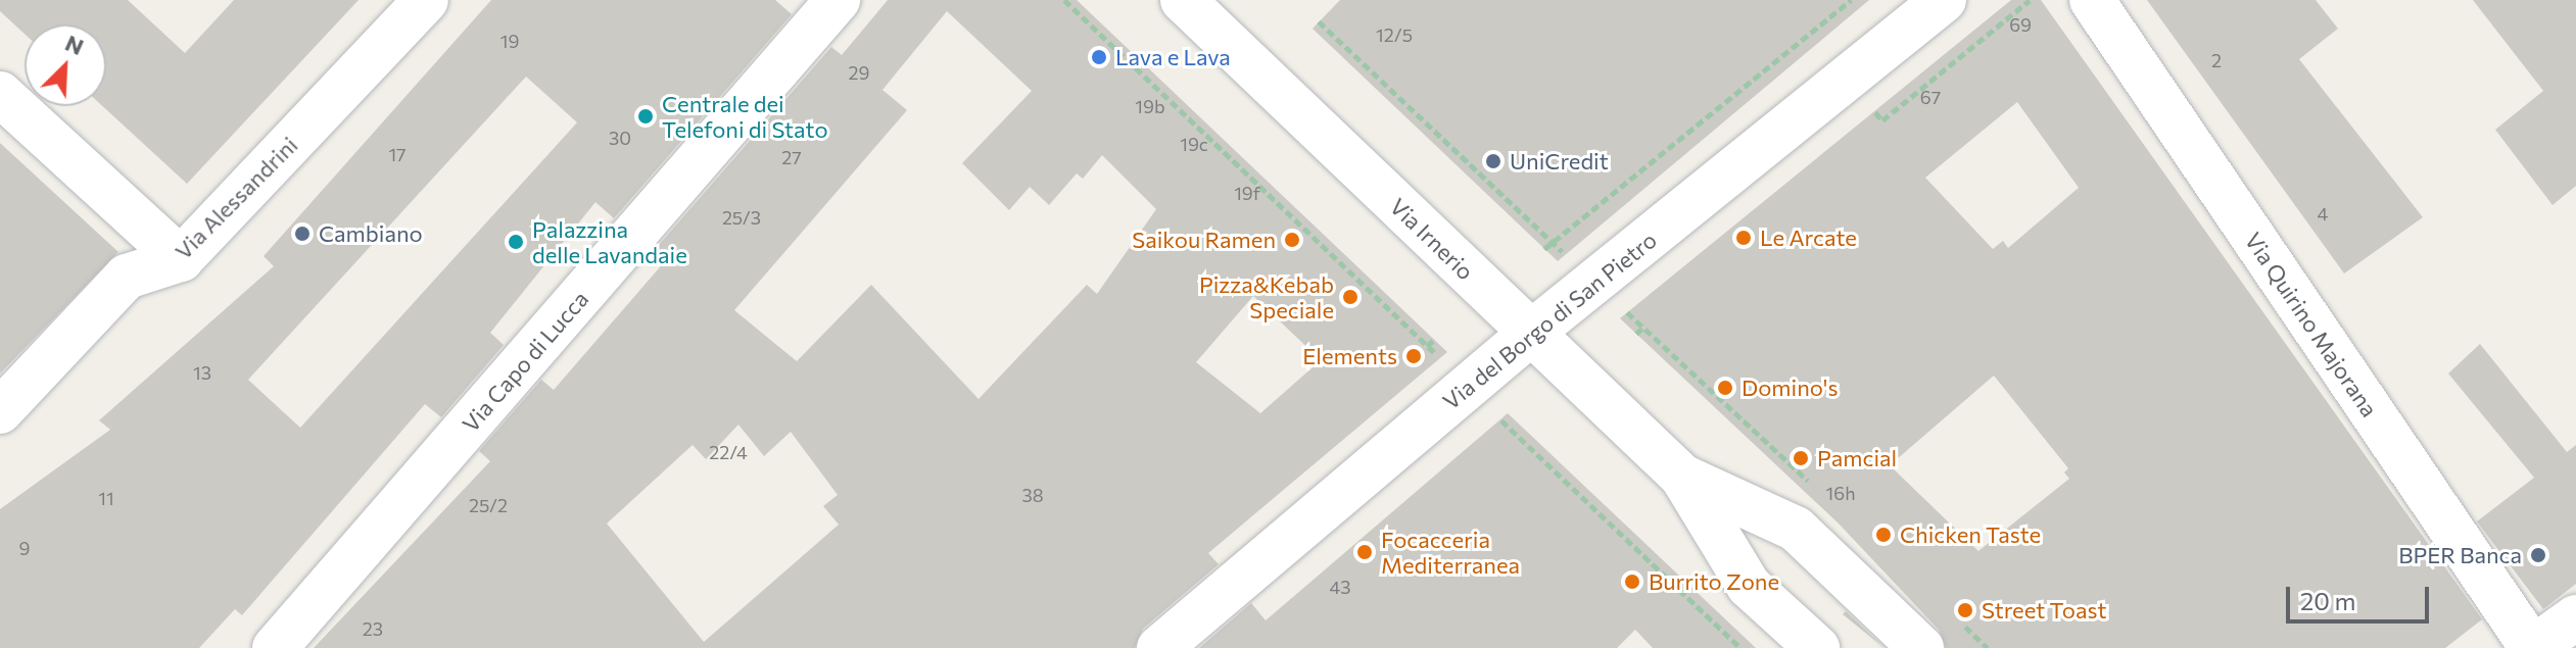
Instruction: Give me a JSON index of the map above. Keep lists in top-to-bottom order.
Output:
{
  "streets": {
    "street": [
      "Via Alessandrini",
      "Via Irnerio",
      "Via del Borgo di San Pietro",
      "Via Quirino Majorana",
      "Via Capo di Lucca"
    ]
  },
  "crossings": [
    ["Via Irnerio", "Via del Borgo di San Pietro"]
  ],
  "places": [
    "Lava e Lava",
    "Centrale dei Telefoni di Stato",
    "UniCredit",
    "Cambiano",
    "Le Arcate",
    "Saikou Ramen",
    "Palazzina delle Lavandaie",
    "Pizza&Kebab Speciale",
    "Elements",
    "Domino's",
    "Pamcial",
    "Chicken Taste",
    "Focacceria Mediterranea",
    "BPER Banca",
    "Burrito Zone",
    "Street Toast"
  ],
  "house_numbers": [
    "69",
    "12/5",
    "19",
    "2",
    "29",
    "67",
    "19b",
    "30",
    "19c",
    "17",
    "27",
    "19f",
    "4",
    "25/3",
    "13",
    "22/4",
    "16h",
    "38",
    "11",
    "25/2",
    "9",
    "43",
    "23"
  ],
  "scale_bar": "20 m",
  "north": "top right"
}
